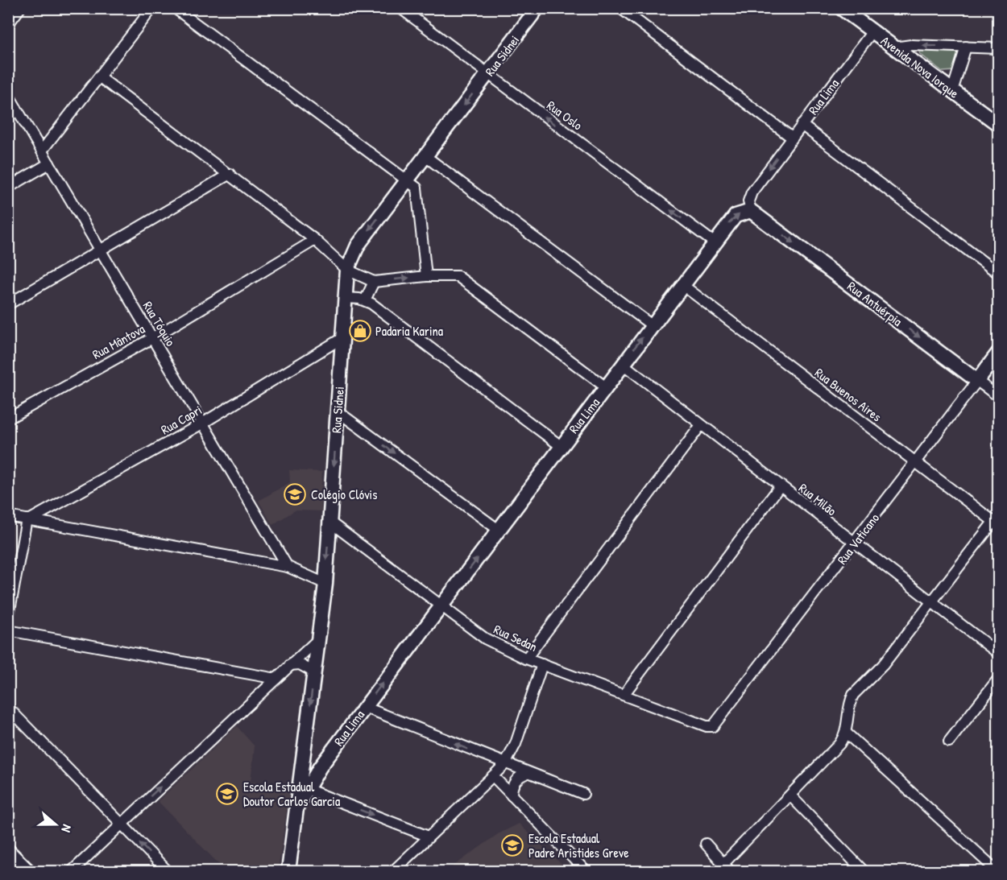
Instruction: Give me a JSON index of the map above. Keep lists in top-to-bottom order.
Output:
{
  "streets": {
    "main road": [
      "Rua Sidnei",
      "Avenida Nova Iorque",
      "Rua Lima",
      "Rua Antuérpia",
      "Rua Vaticano"
    ],
    "street": [
      "Rua Oslo",
      "Rua Tóquio",
      "Rua Mântova",
      "Rua Buenos Aires",
      "Rua Capri",
      "Rua Milão",
      "Rua Sedan"
    ]
  },
  "crossings": [
    ["Rua Sidnei", "Rua Lima"],
    ["Rua Sidnei", "Rua Oslo"],
    ["Rua Sidnei", "Rua Capri"],
    ["Rua Sidnei", "Rua Sedan"],
    ["Avenida Nova Iorque", "Rua Lima"],
    ["Rua Lima", "Rua Oslo"],
    ["Rua Lima", "Rua Antuérpia"],
    ["Rua Lima", "Rua Buenos Aires"],
    ["Rua Lima", "Rua Milão"],
    ["Rua Lima", "Rua Sedan"],
    ["Rua Antuérpia", "Rua Vaticano"],
    ["Rua Tóquio", "Rua Mântova"],
    ["Rua Tóquio", "Rua Capri"],
    ["Rua Buenos Aires", "Rua Vaticano"],
    ["Rua Milão", "Rua Vaticano"],
    ["Rua Vaticano", "Rua Sedan"]
  ],
  "one_way": ["Rua Sidnei", "Rua Oslo", "Rua Antuérpia"],
  "places": {
    "shop": ["Padaria Karina"],
    "school or university": ["Colégio Clóvis", "Escola Estadual Doutor Carlos Garcia", "Escola Estadual Padre Aristides Greve"]
  },
  "north": "right"
}
